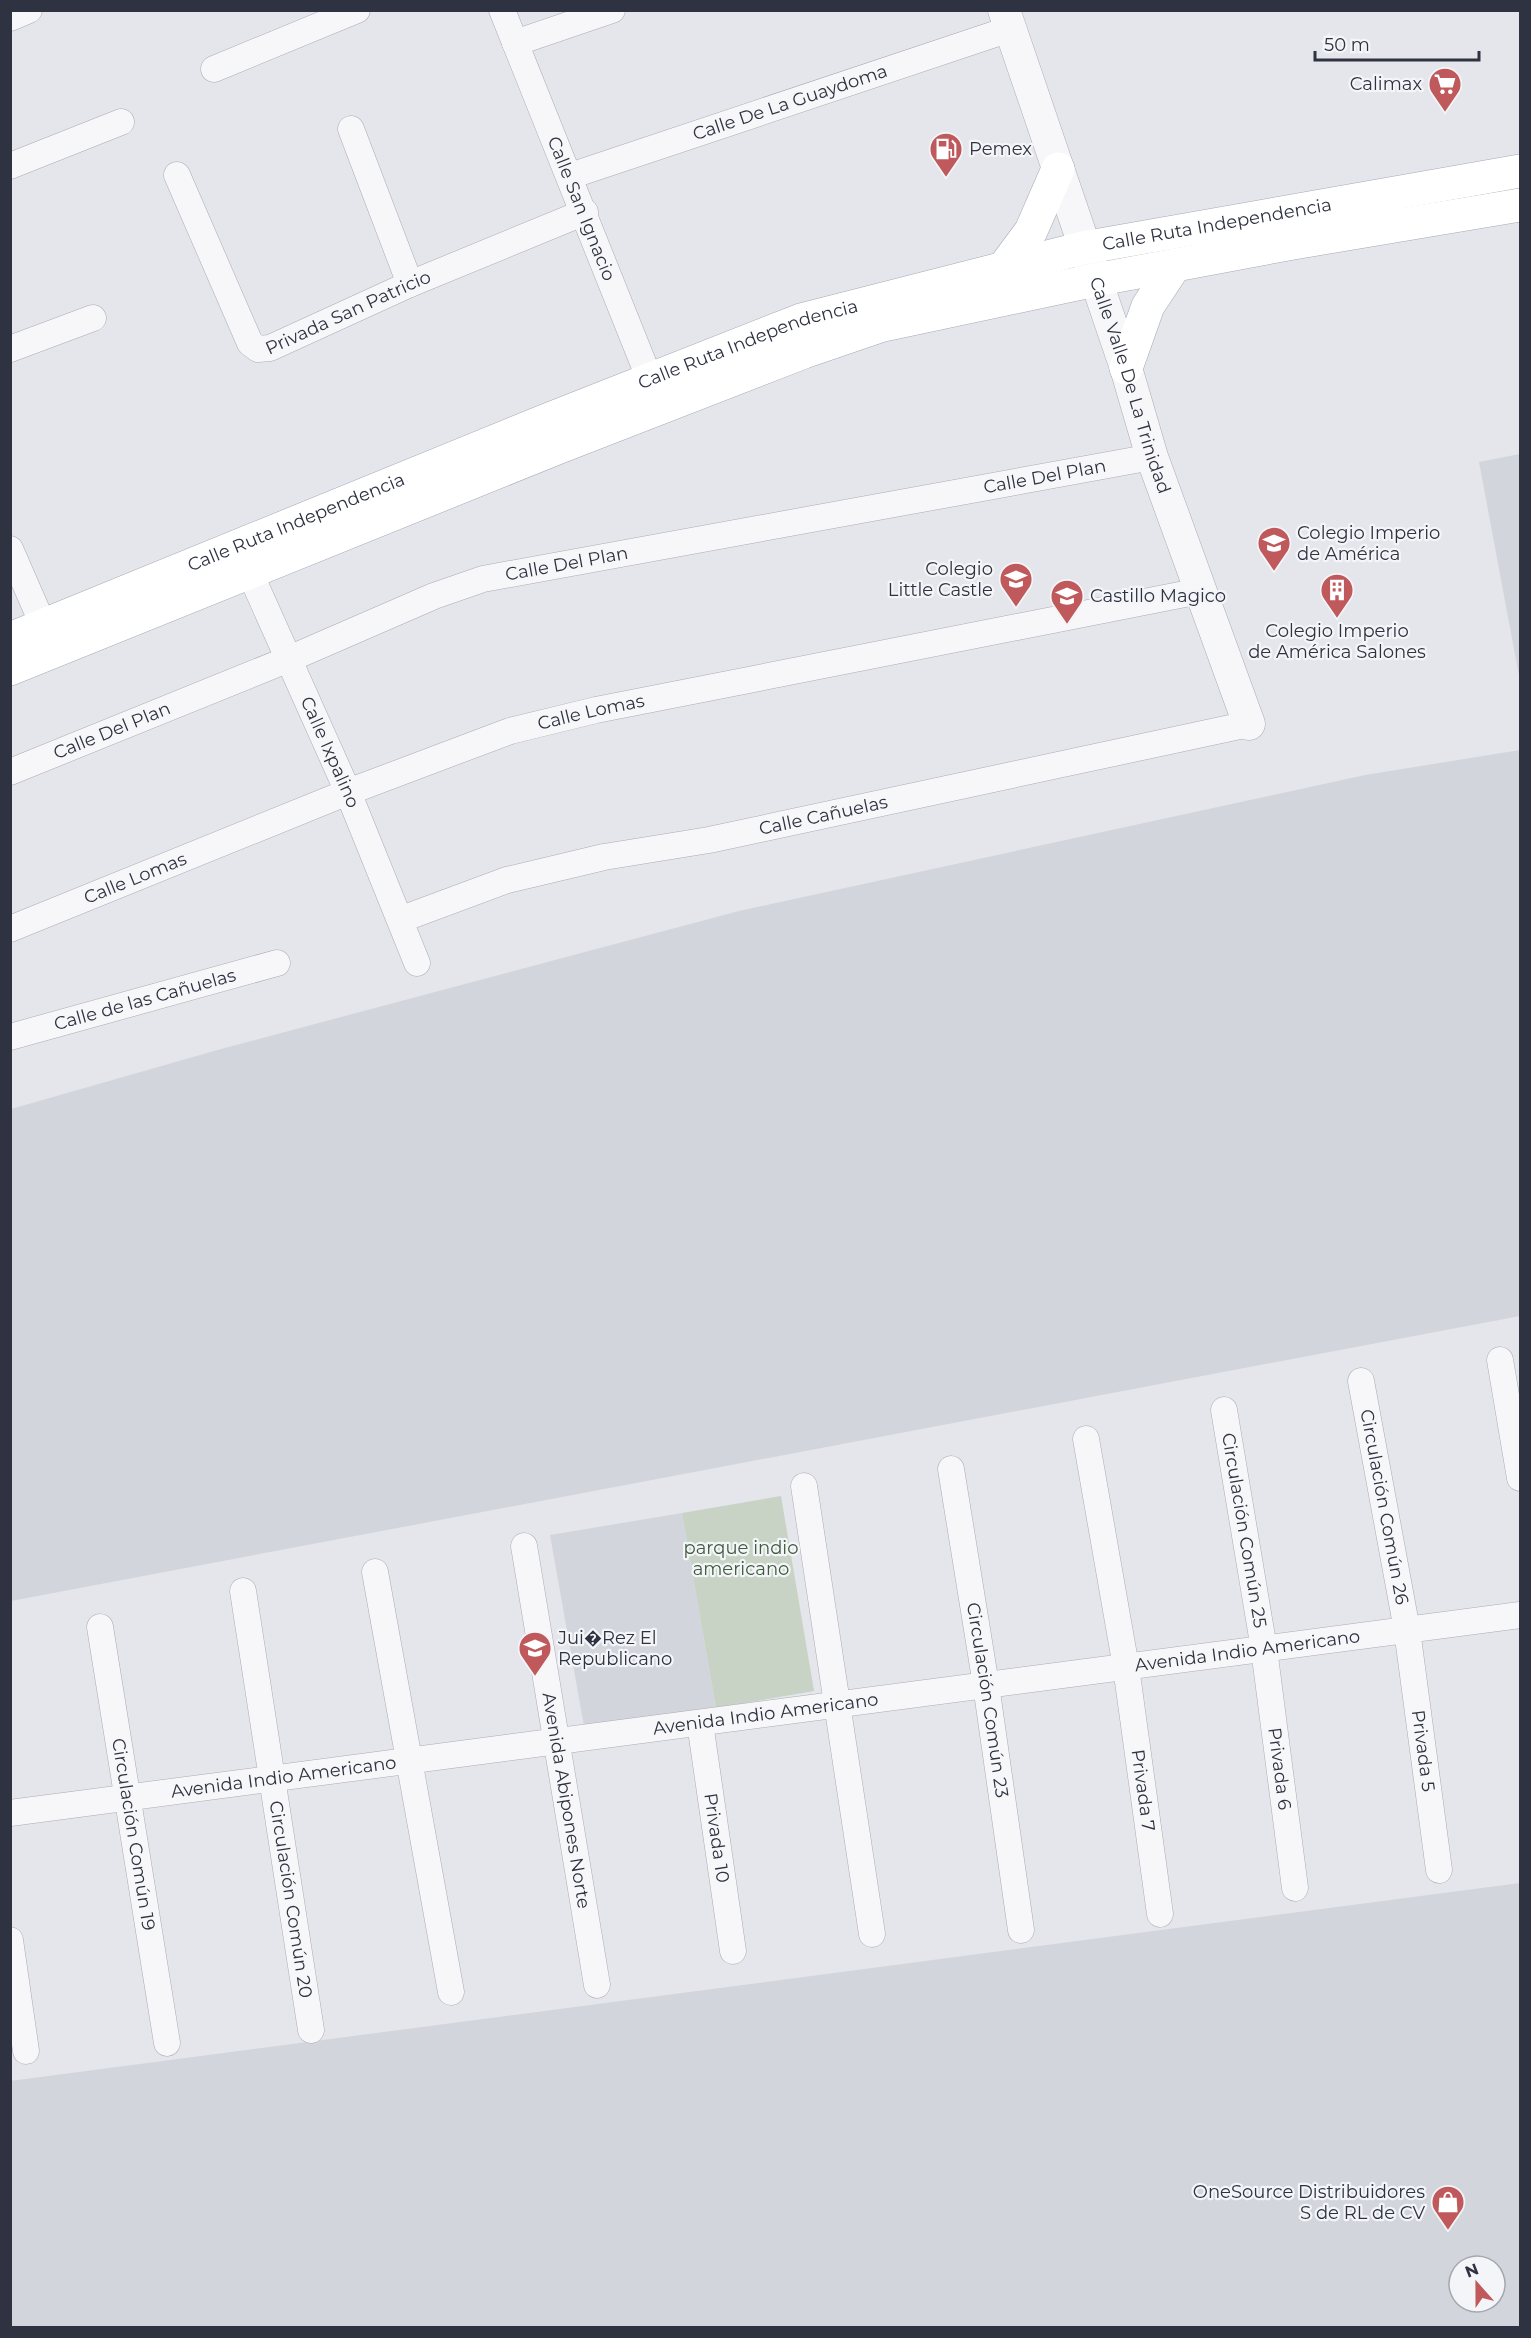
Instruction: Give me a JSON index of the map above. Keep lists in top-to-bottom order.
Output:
{
  "streets": {
    "main road": ["Calle Ruta Independencia"],
    "street": [
      "Calle De La Guaydoma",
      "Calle San Ignacio",
      "Privada San Patricio",
      "Calle Valle De La Trinidad",
      "Calle Del Plan",
      "Calle Lomas",
      "Calle Ixpalino",
      "Calle Cañuelas",
      "Calle de las Cañuelas",
      "Circulación Común 26",
      "Circulación Común 25",
      "Avenida Indio Americano",
      "Circulación Común 23",
      "Privada 5",
      "Privada 6",
      "Privada 7",
      "Avenida Abipones Norte",
      "Circulación Común 19",
      "Privada 10",
      "Circulación Común 20"
    ]
  },
  "crossings": [
    ["Calle De La Guaydoma", "Calle San Ignacio"],
    ["Calle De La Guaydoma", "Calle Valle De La Trinidad"],
    ["Calle San Ignacio", "Calle Ruta Independencia"],
    ["Calle San Ignacio", "Privada San Patricio"],
    ["Calle Ruta Independencia", "Calle Valle De La Trinidad"],
    ["Calle Ruta Independencia", "Calle Ixpalino"],
    ["Calle Valle De La Trinidad", "Calle Del Plan"],
    ["Calle Valle De La Trinidad", "Calle Lomas"],
    ["Calle Valle De La Trinidad", "Calle Cañuelas"],
    ["Calle Del Plan", "Calle Ixpalino"],
    ["Calle Lomas", "Calle Ixpalino"],
    ["Calle Ixpalino", "Calle Cañuelas"],
    ["Circulación Común 26", "Avenida Indio Americano"],
    ["Circulación Común 26", "Privada 5"],
    ["Circulación Común 25", "Avenida Indio Americano"],
    ["Circulación Común 25", "Privada 6"],
    ["Avenida Indio Americano", "Circulación Común 23"],
    ["Avenida Indio Americano", "Privada 5"],
    ["Avenida Indio Americano", "Privada 6"],
    ["Avenida Indio Americano", "Privada 7"],
    ["Avenida Indio Americano", "Avenida Abipones Norte"],
    ["Avenida Indio Americano", "Circulación Común 19"],
    ["Avenida Indio Americano", "Privada 10"],
    ["Avenida Indio Americano", "Circulación Común 20"]
  ],
  "parks": ["parque indio americano"],
  "places": {
    "supermarket": ["Calimax"],
    "fuel station": ["Pemex"],
    "school or university": [
      "Colegio Imperio de América",
      "Colegio Little Castle",
      "Castillo Magico",
      "Jui�Rez El Republicano"
    ],
    "building": ["Colegio Imperio de América Salones"],
    "shop": ["OneSource Distribuidores S de RL de CV"]
  },
  "scale_bar": "50 m",
  "north": "top"
}
